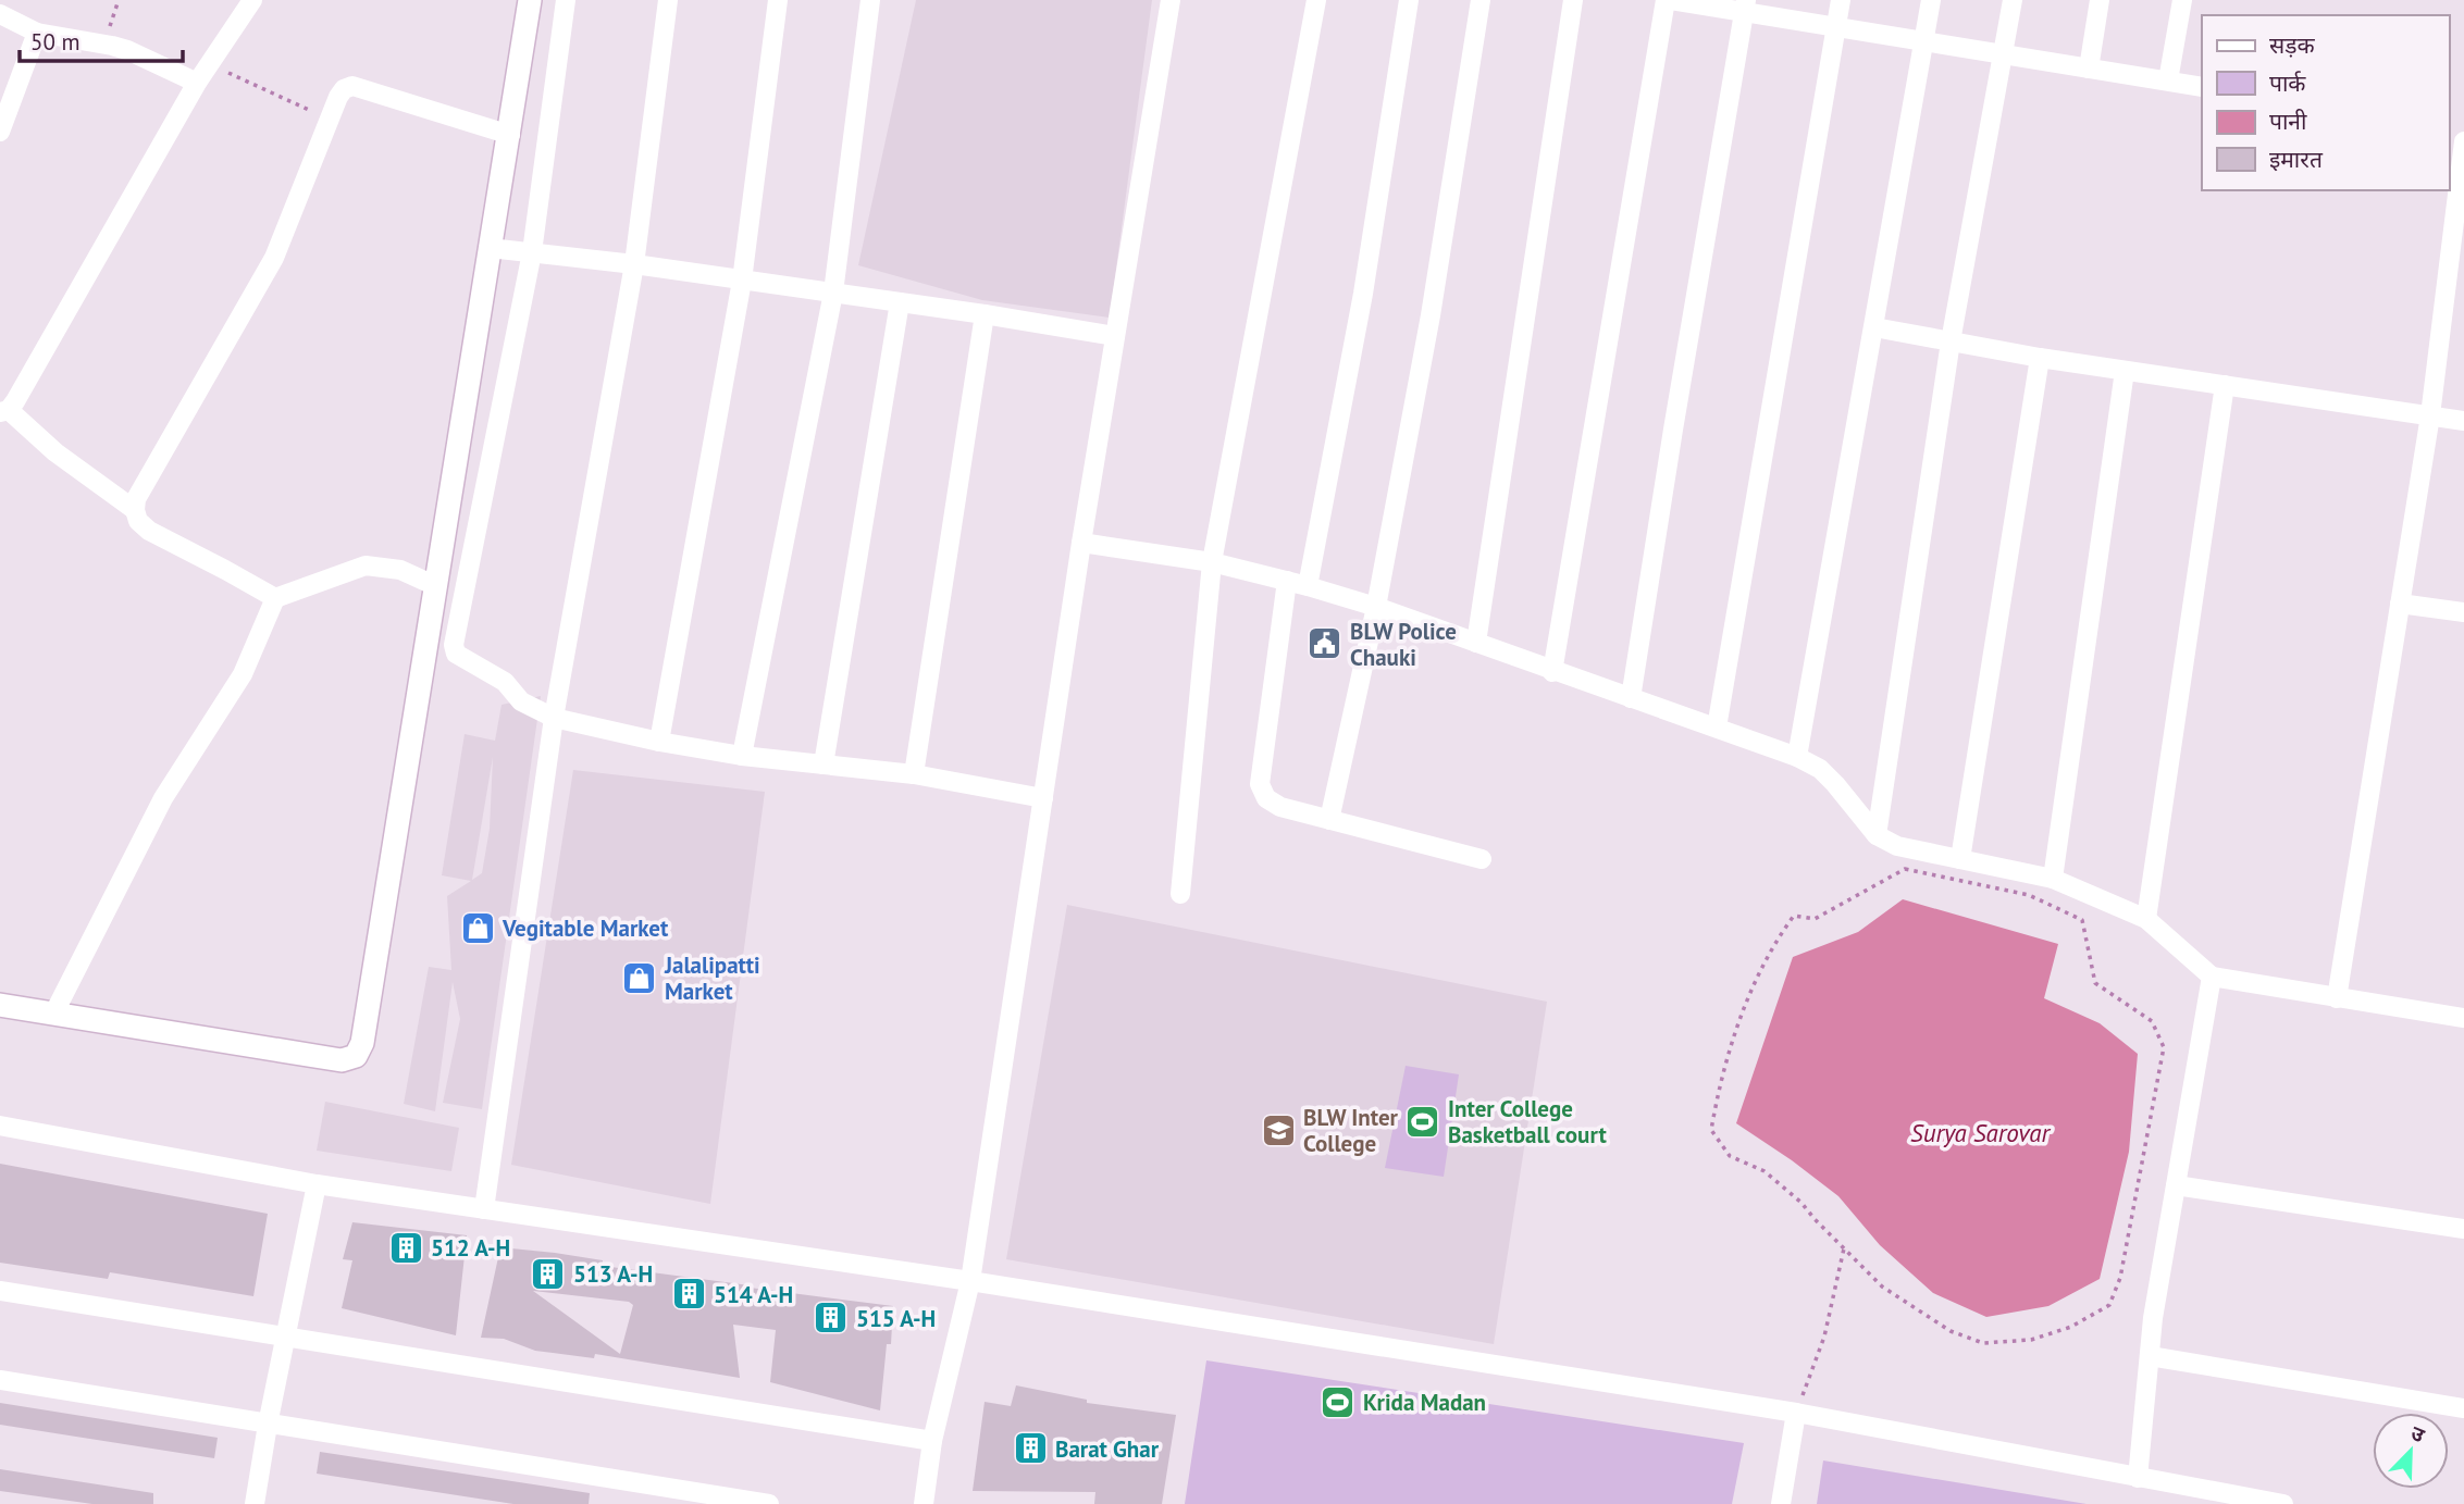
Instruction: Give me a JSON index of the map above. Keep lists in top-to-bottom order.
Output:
{
  "water": ["Surya Sarovar"],
  "places": {
    "public building": ["BLW Police Chauki"],
    "shop": ["Vegitable Market", "Jalalipatti Market"],
    "sports": ["Inter College Basketball court", "Krida Madan"],
    "school or university": ["BLW Inter College"],
    "building": [
      "512 A-H",
      "513 A-H",
      "514 A-H",
      "515 A-H",
      "Barat Ghar"
    ]
  },
  "legend": [
    "सड़क",
    "पार्क",
    "पानी",
    "इमारत"
  ],
  "scale_bar": "50 m",
  "north": "top right"
}
